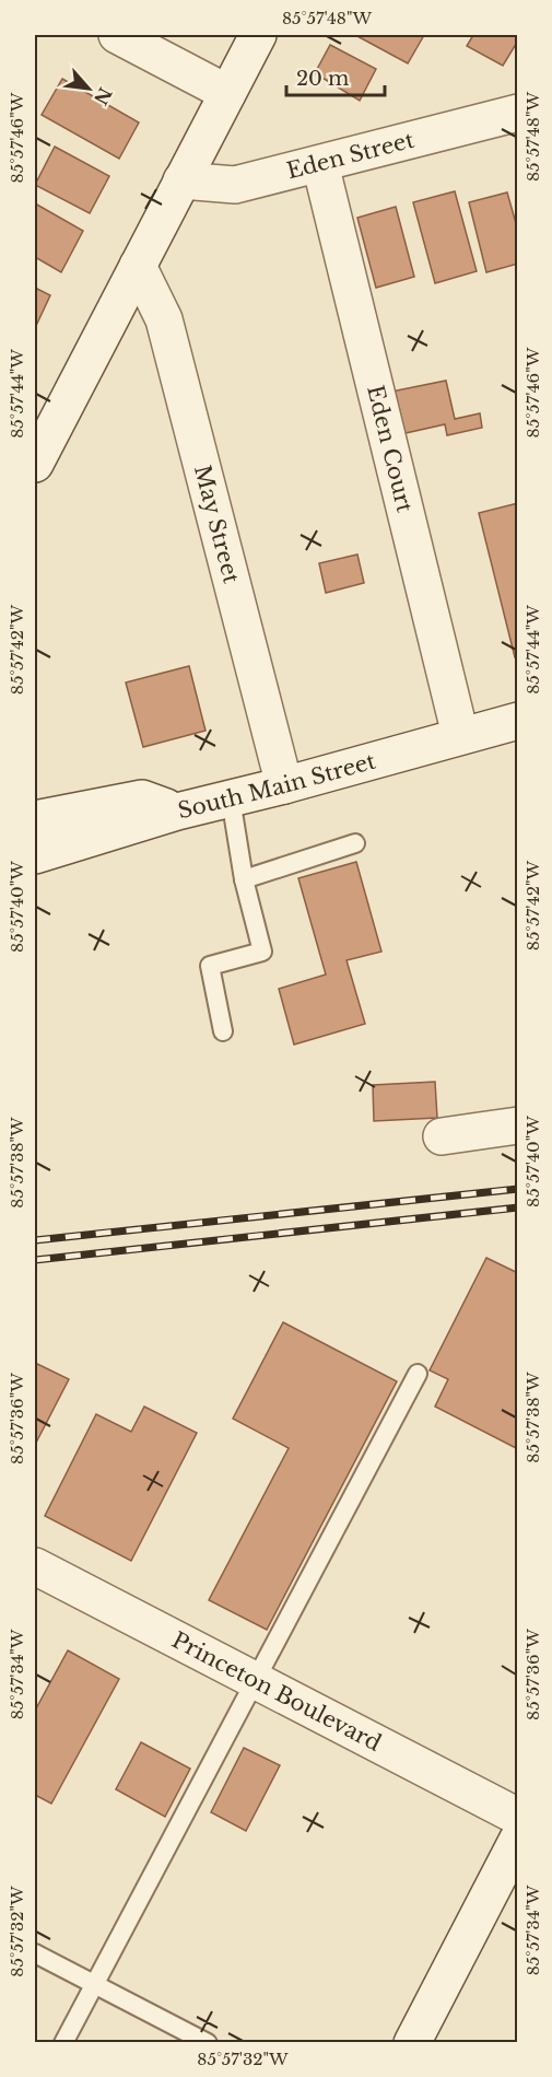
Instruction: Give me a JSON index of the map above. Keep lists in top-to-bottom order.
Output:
{
  "streets": {
    "street": [
      "Eden Street",
      "Eden Court",
      "May Street",
      "South Main Street",
      "Princeton Boulevard"
    ]
  },
  "crossings": [
    ["Eden Street", "Eden Court"],
    ["Eden Court", "South Main Street"],
    ["May Street", "South Main Street"]
  ],
  "scale_bar": "20 m",
  "north": "bottom right",
  "coordinates": [
    "85°57'48\"W",
    "85°57'46\"W",
    "85°57'44\"W",
    "85°57'42\"W",
    "85°57'40\"W",
    "85°57'38\"W",
    "85°57'36\"W",
    "85°57'34\"W",
    "85°57'32\"W"
  ]
}
